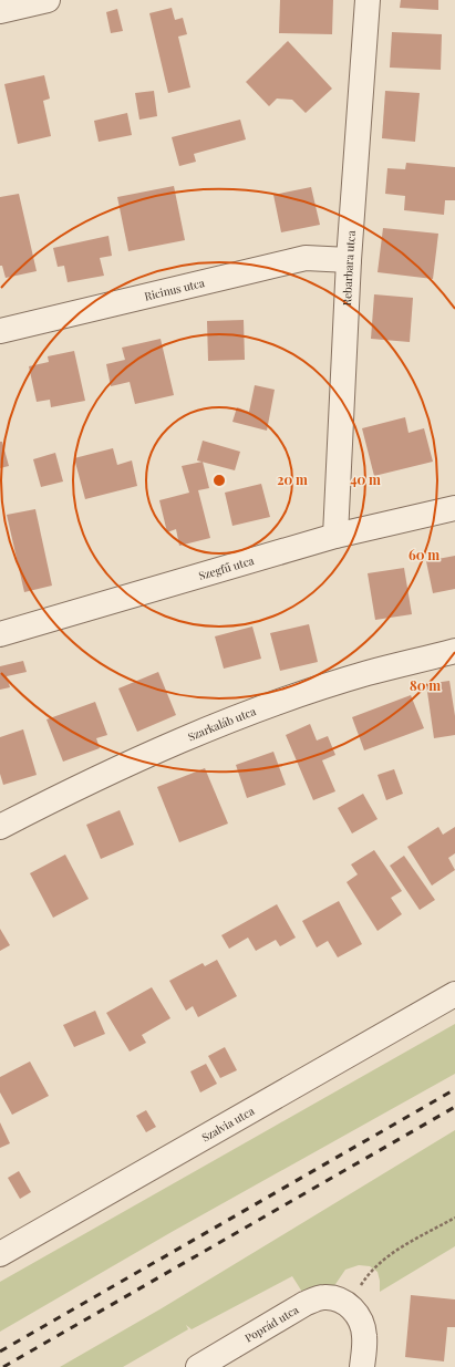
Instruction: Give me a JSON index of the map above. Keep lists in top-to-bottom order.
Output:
{
  "streets": {
    "street": [
      "Rebarbara utca",
      "Ricinus utca",
      "Szegfű utca",
      "Szarkaláb utca",
      "Szalvia utca",
      "Poprád utca"
    ]
  },
  "crossings": [
    ["Rebarbara utca", "Ricinus utca"],
    ["Rebarbara utca", "Szegfű utca"]
  ],
  "rings": [
    "20 m",
    "40 m",
    "60 m",
    "80 m"
  ]
}
